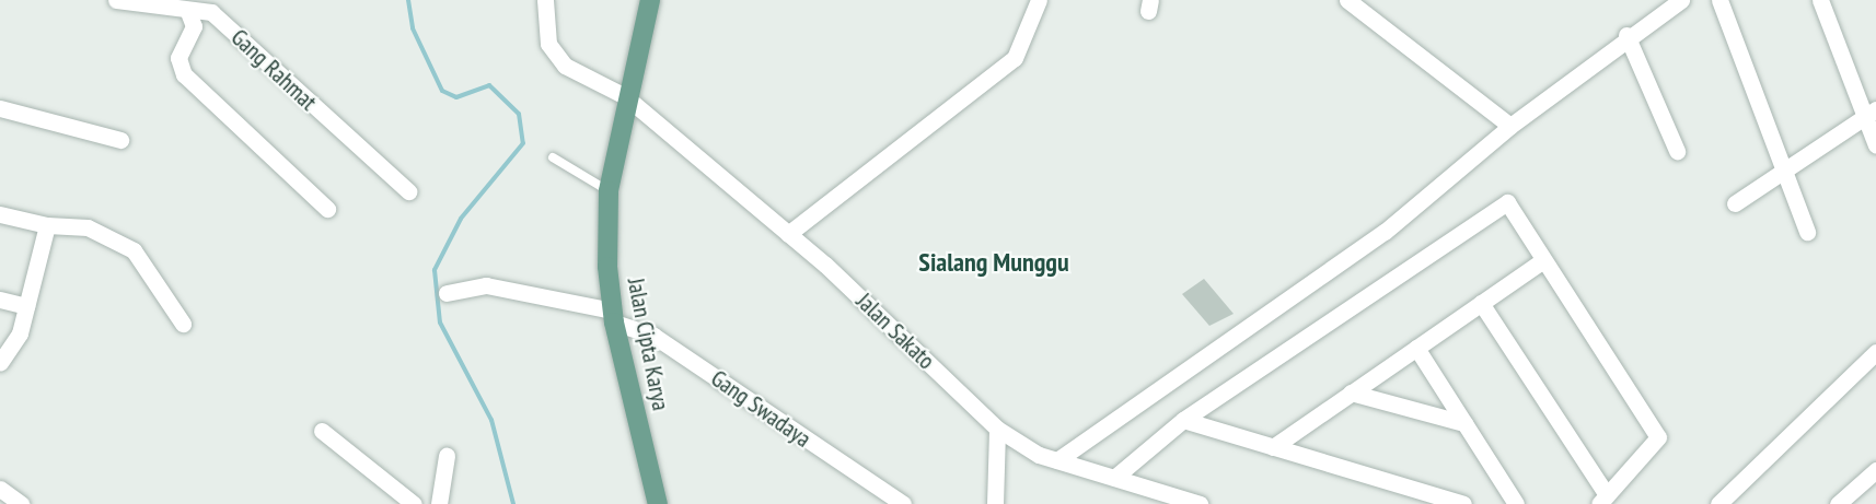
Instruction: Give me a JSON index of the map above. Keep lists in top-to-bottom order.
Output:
{
  "streets": {
    "main road": ["Jalan Cipta Karya"],
    "street": ["Gang Rahmat", "Jalan Sakato", "Gang Swadaya"]
  },
  "crossings": [
    ["Jalan Sakato", "Jalan Cipta Karya"],
    ["Jalan Cipta Karya", "Gang Swadaya"]
  ],
  "districts": ["Sialang Munggu"]
}
